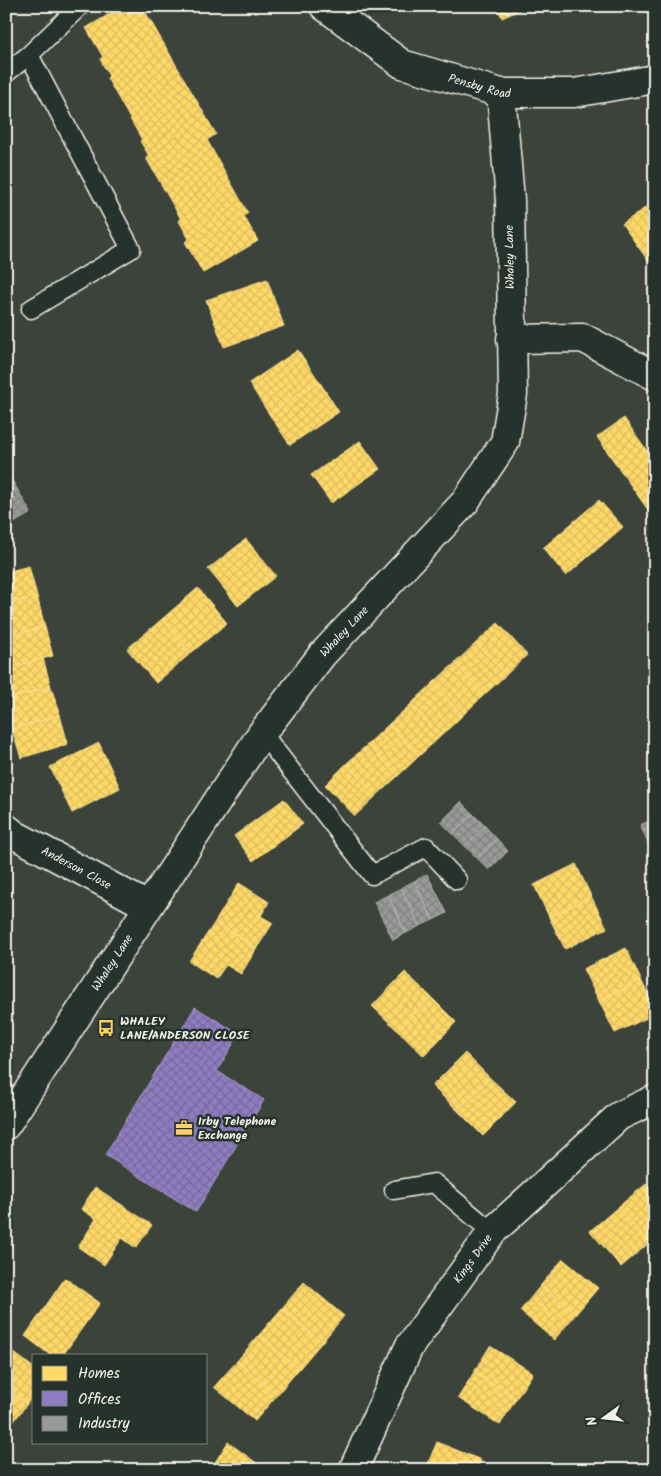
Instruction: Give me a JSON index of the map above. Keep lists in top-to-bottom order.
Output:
{
  "streets": {
    "street": [
      "Pensby Road",
      "Whaley Lane",
      "Anderson Close",
      "Kings Drive"
    ]
  },
  "crossings": [
    ["Pensby Road", "Whaley Lane"],
    ["Whaley Lane", "Anderson Close"]
  ],
  "places": {
    "bus stop": ["WHALEY LANE/ANDERSON CLOSE"],
    "office": ["Irby Telephone Exchange"]
  },
  "legend": ["Homes", "Offices", "Industry"],
  "north": "left"
}
